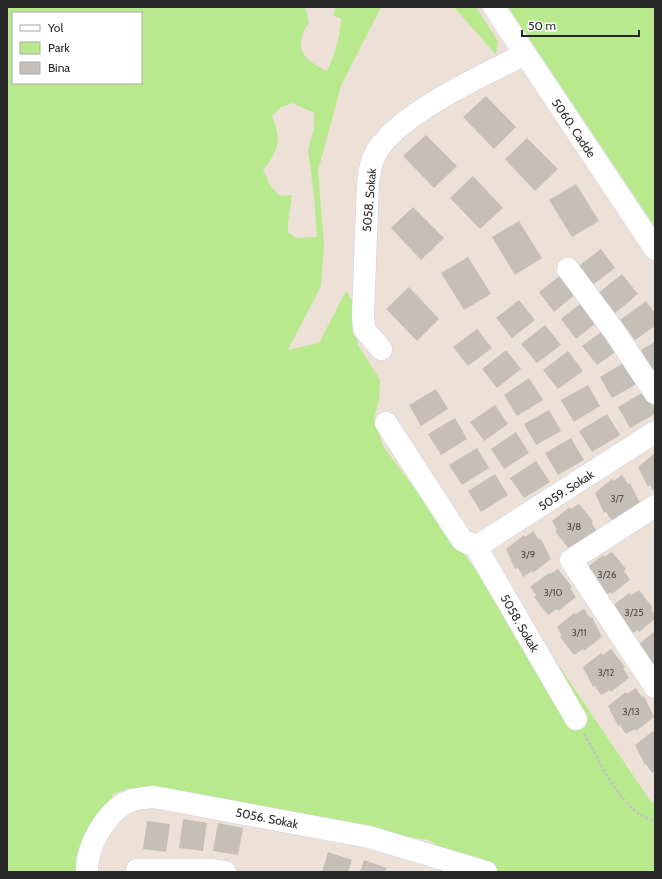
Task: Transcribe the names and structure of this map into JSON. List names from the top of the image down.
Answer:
{
  "streets": {
    "street": [
      "5060. Cadde",
      "5058. Sokak",
      "5059. Sokak",
      "5056. Sokak"
    ]
  },
  "crossings": [
    ["5060. Cadde", "5058. Sokak"],
    ["5058. Sokak", "5059. Sokak"]
  ],
  "house_numbers": [
    "3/7",
    "3/8",
    "3/9",
    "3/26",
    "3/10",
    "3/25",
    "3/11",
    "3/12",
    "3/13"
  ],
  "legend": ["Yol", "Park", "Bina"],
  "scale_bar": "50 m"
}
